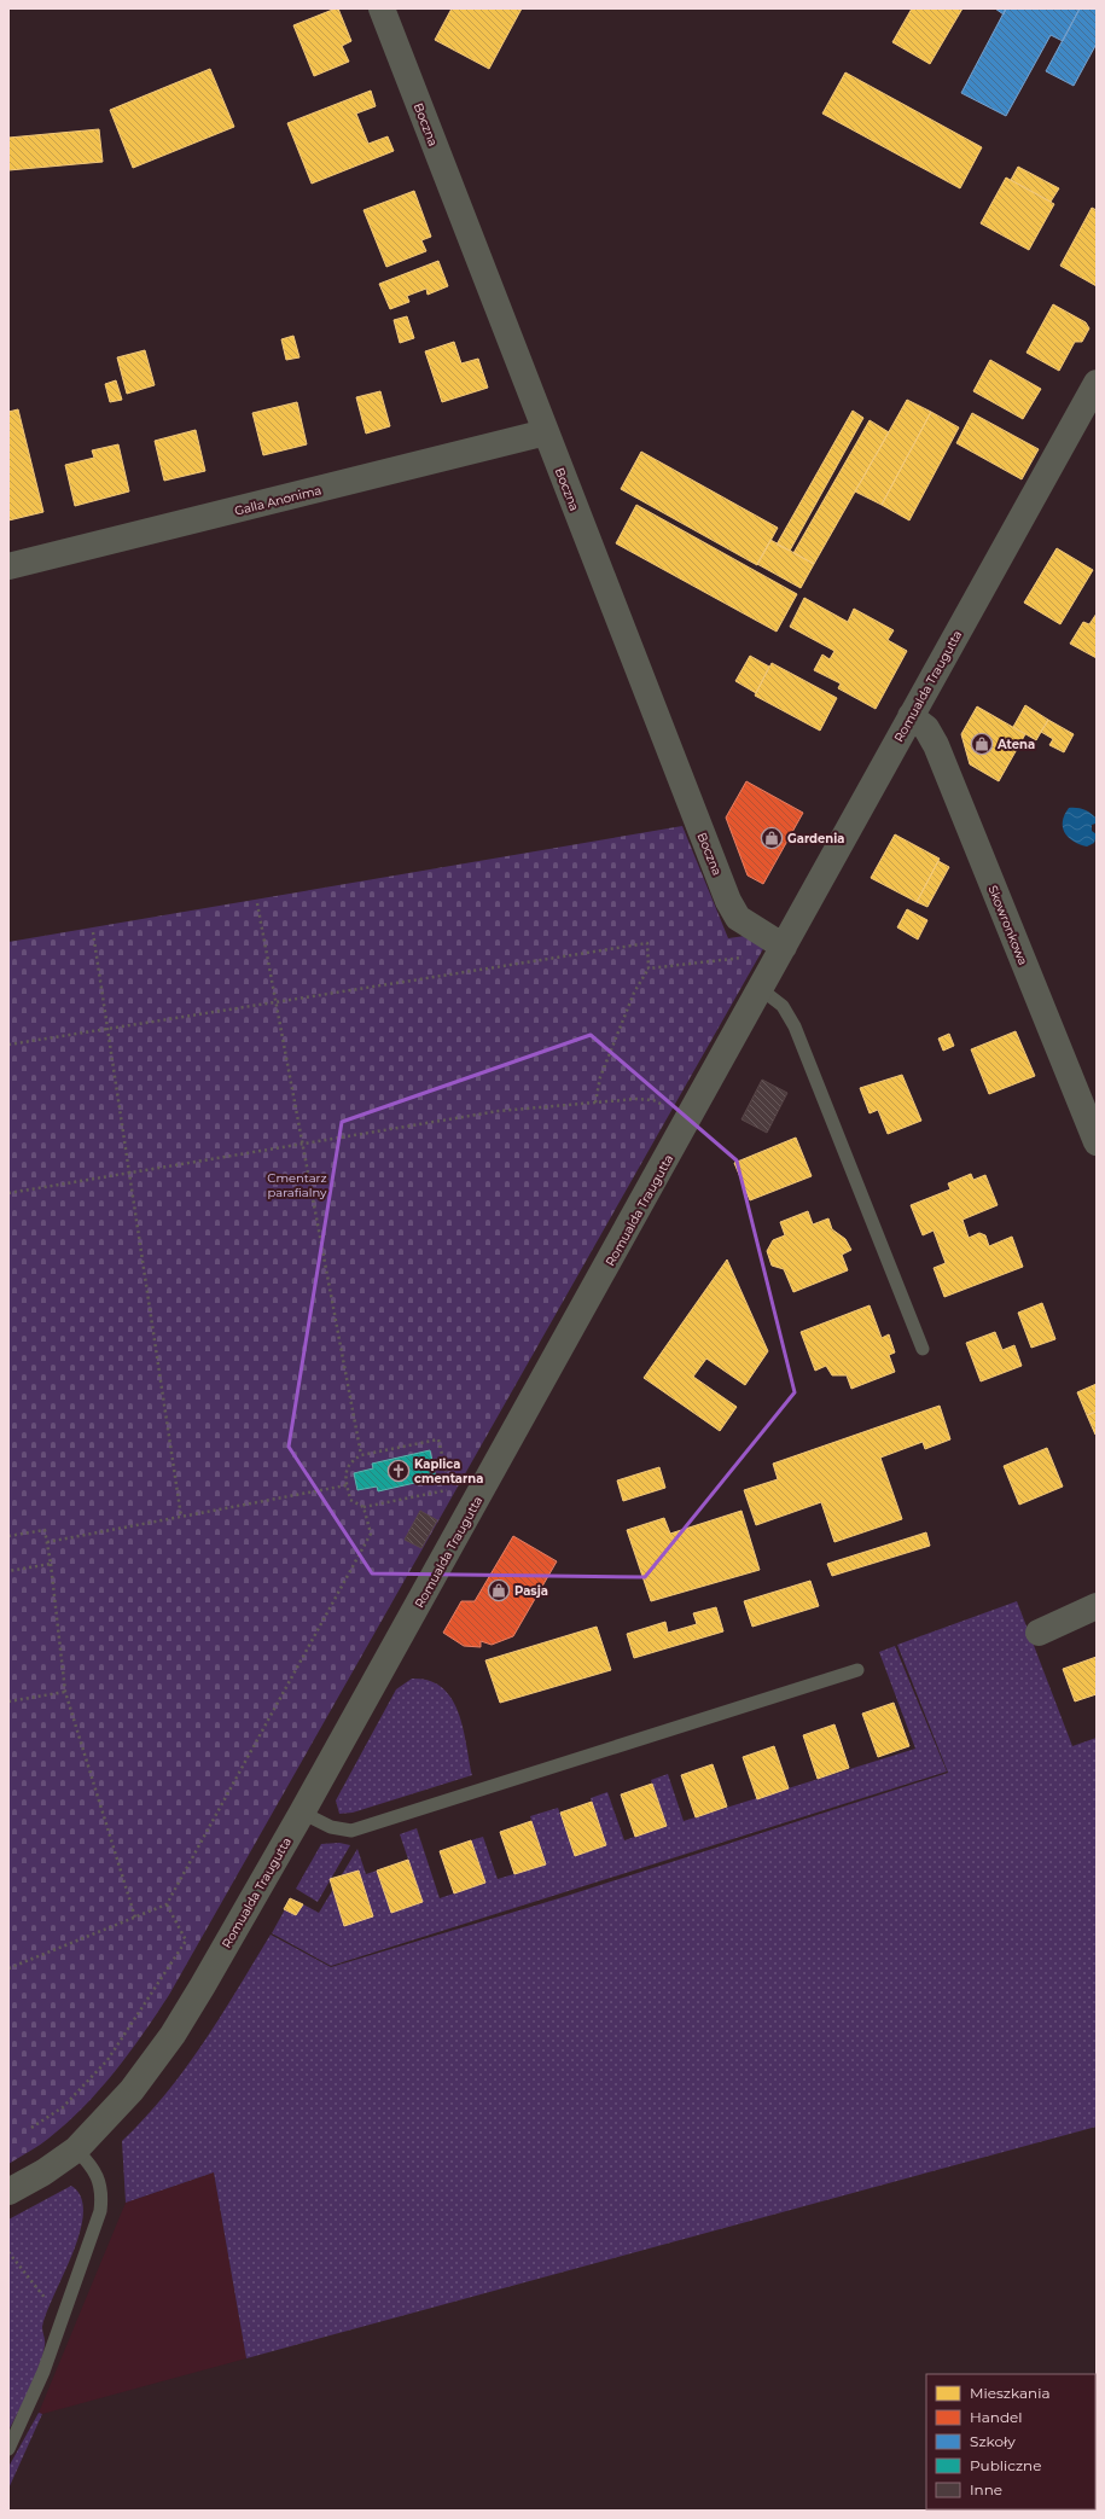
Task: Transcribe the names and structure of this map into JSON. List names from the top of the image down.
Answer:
{
  "streets": {
    "street": [
      "Boczna",
      "Galla Anonima",
      "Romualda Traugutta",
      "Skowronkowa"
    ]
  },
  "crossings": [
    ["Boczna", "Galla Anonima"],
    ["Boczna", "Romualda Traugutta"],
    ["Romualda Traugutta", "Skowronkowa"]
  ],
  "parks": ["Cmentarz parafialny"],
  "places": {
    "shop": ["Atena", "Gardenia", "Pasja"],
    "church": ["Kaplica cmentarna"]
  },
  "legend": [
    "Mieszkania",
    "Handel",
    "Szkoły",
    "Publiczne",
    "Inne"
  ]
}
